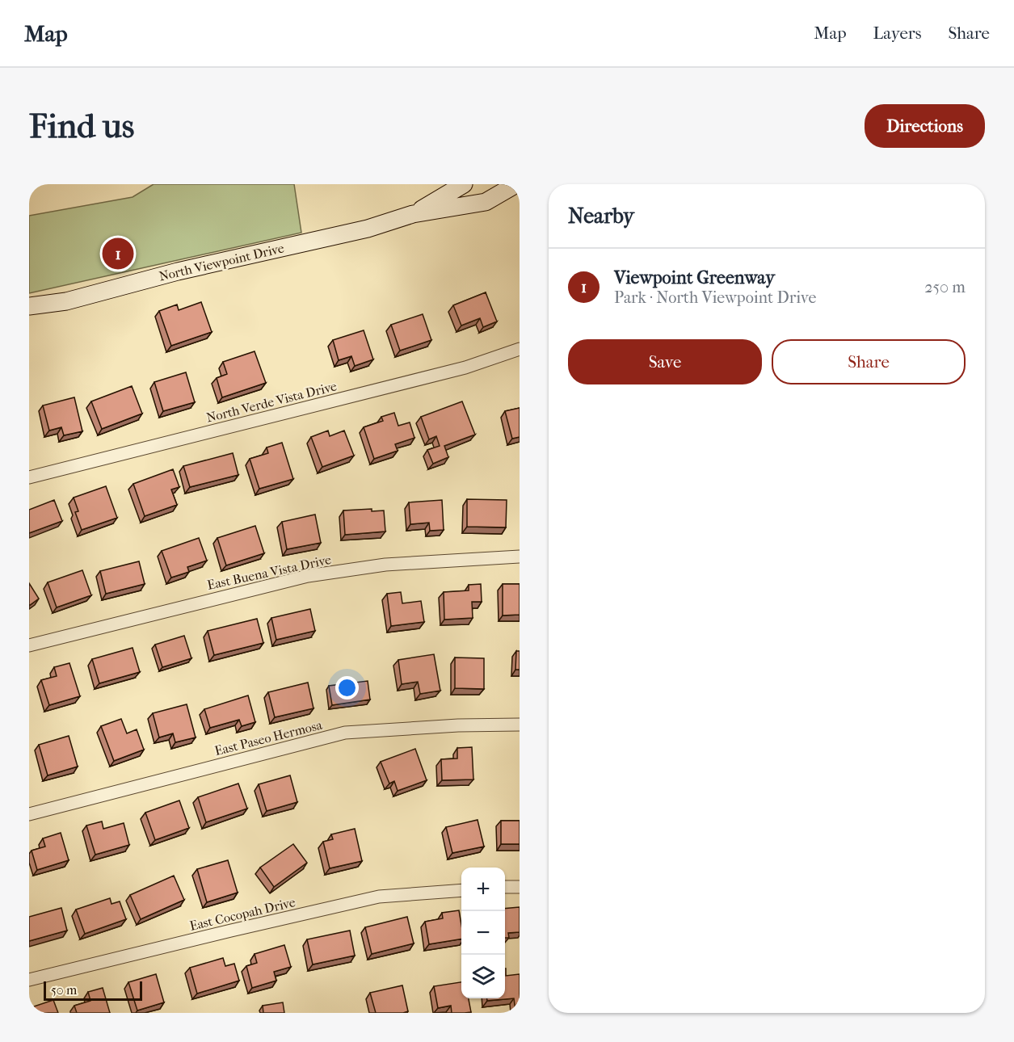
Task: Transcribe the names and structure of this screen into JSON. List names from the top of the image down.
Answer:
{
  "streets": {
    "street": [
      "North Viewpoint Drive",
      "North Verde Vista Drive",
      "East Buena Vista Drive",
      "East Paseo Hermosa",
      "East Cocopah Drive"
    ]
  },
  "scale_bar": "50 m",
  "page": {
    "header": "Map",
    "nav": ["Map", "Layers", "Share"],
    "buttons": [
      "Directions",
      ["Save", "Share"]
    ],
    "title": "Find us",
    "heading": "Nearby",
    "pins": "1",
    "list": [
      {
        "mark": "1",
        "name": "Viewpoint Greenway",
        "note": "Park · North Viewpoint Drive",
        "value": "250 m"
      }
    ],
    "map_buttons": ["+", "−"],
    "scale": "50 m"
  }
}
